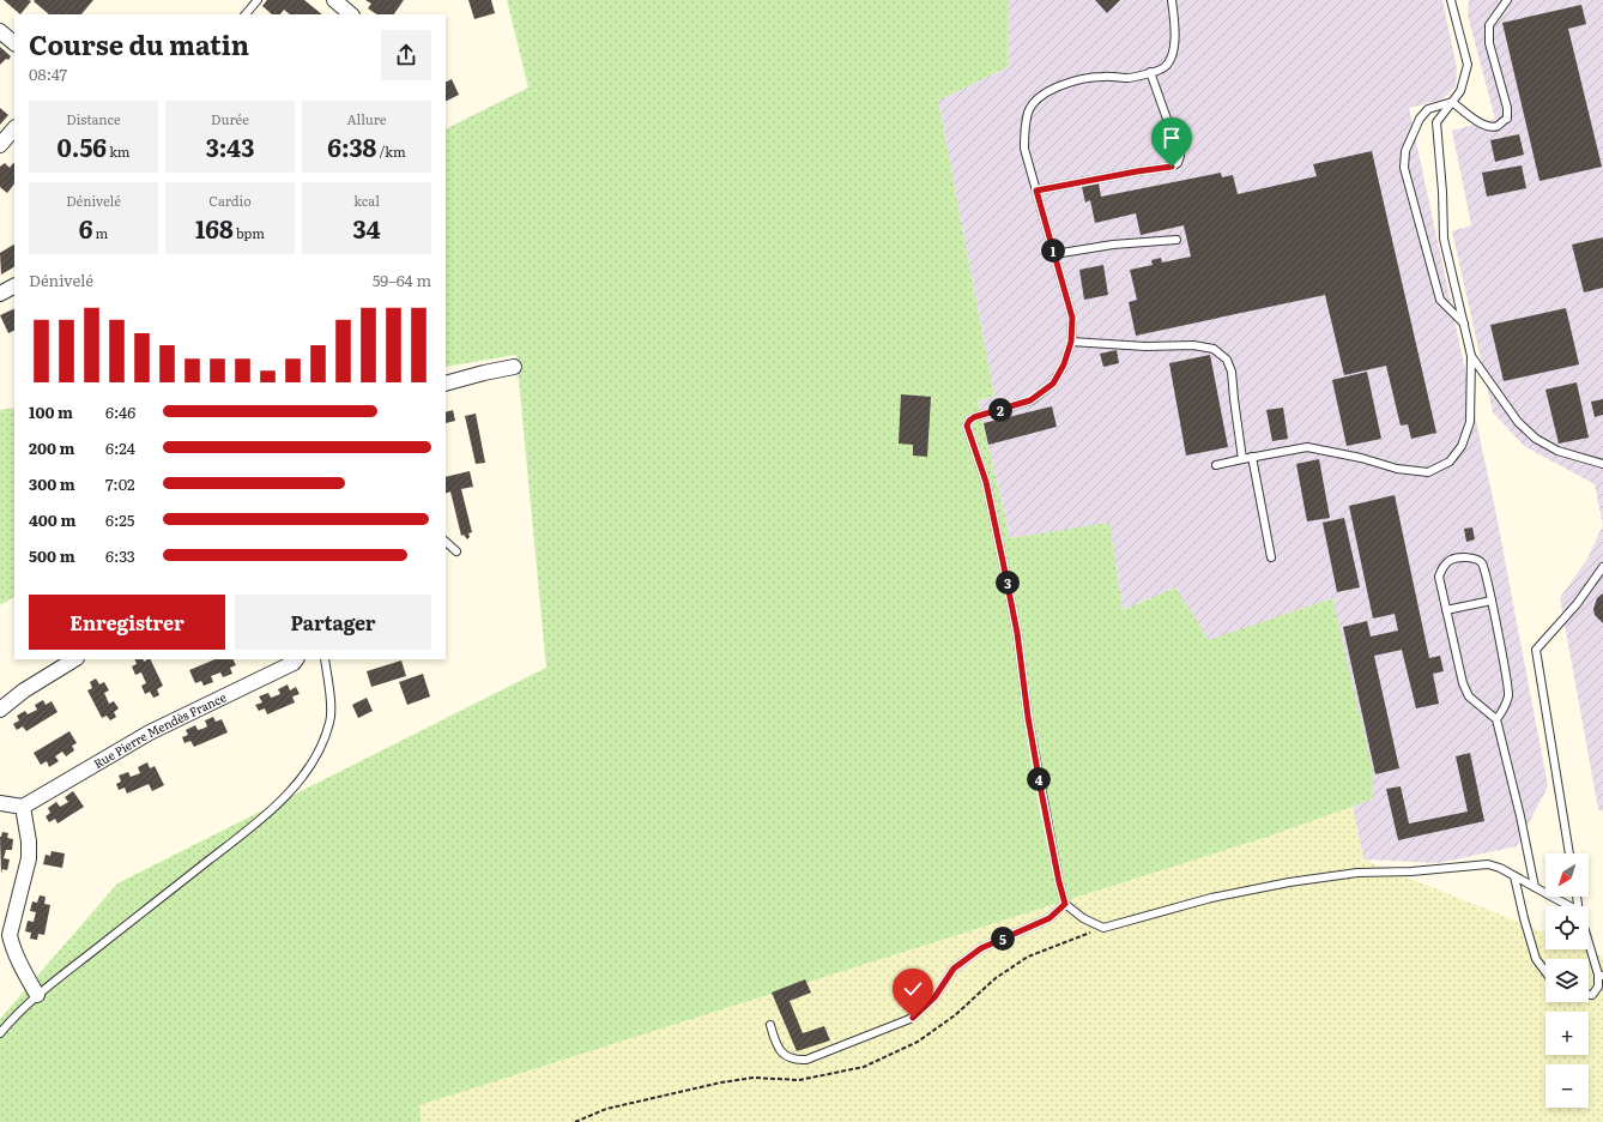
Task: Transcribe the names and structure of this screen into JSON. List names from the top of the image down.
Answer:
{
  "streets": {
    "street": ["Rue Pierre Mendès France"]
  },
  "north": "bottom left",
  "page": {
    "heading": ["Course du matin", "08:47"],
    "stats": [
      ["Distance", "0.56 km"],
      ["Durée", "3:43"],
      ["Allure", "6:38 /km"],
      ["Dénivelé", "6 m"],
      ["Cardio", "168 bpm"],
      ["kcal", "34"]
    ],
    "pins": [
      "1",
      "2",
      "3",
      "4",
      "5"
    ],
    "chart": ["Dénivelé", "59–64 m"],
    "list": [
      {
        "name": "100 m",
        "note": "6:46"
      },
      {
        "name": "200 m",
        "note": "6:24"
      },
      {
        "name": "300 m",
        "note": "7:02"
      },
      {
        "name": "400 m",
        "note": "6:25"
      },
      {
        "name": "500 m",
        "note": "6:33"
      }
    ],
    "buttons": ["Enregistrer", "Partager"],
    "map_buttons": ["+", "−"]
  }
}
